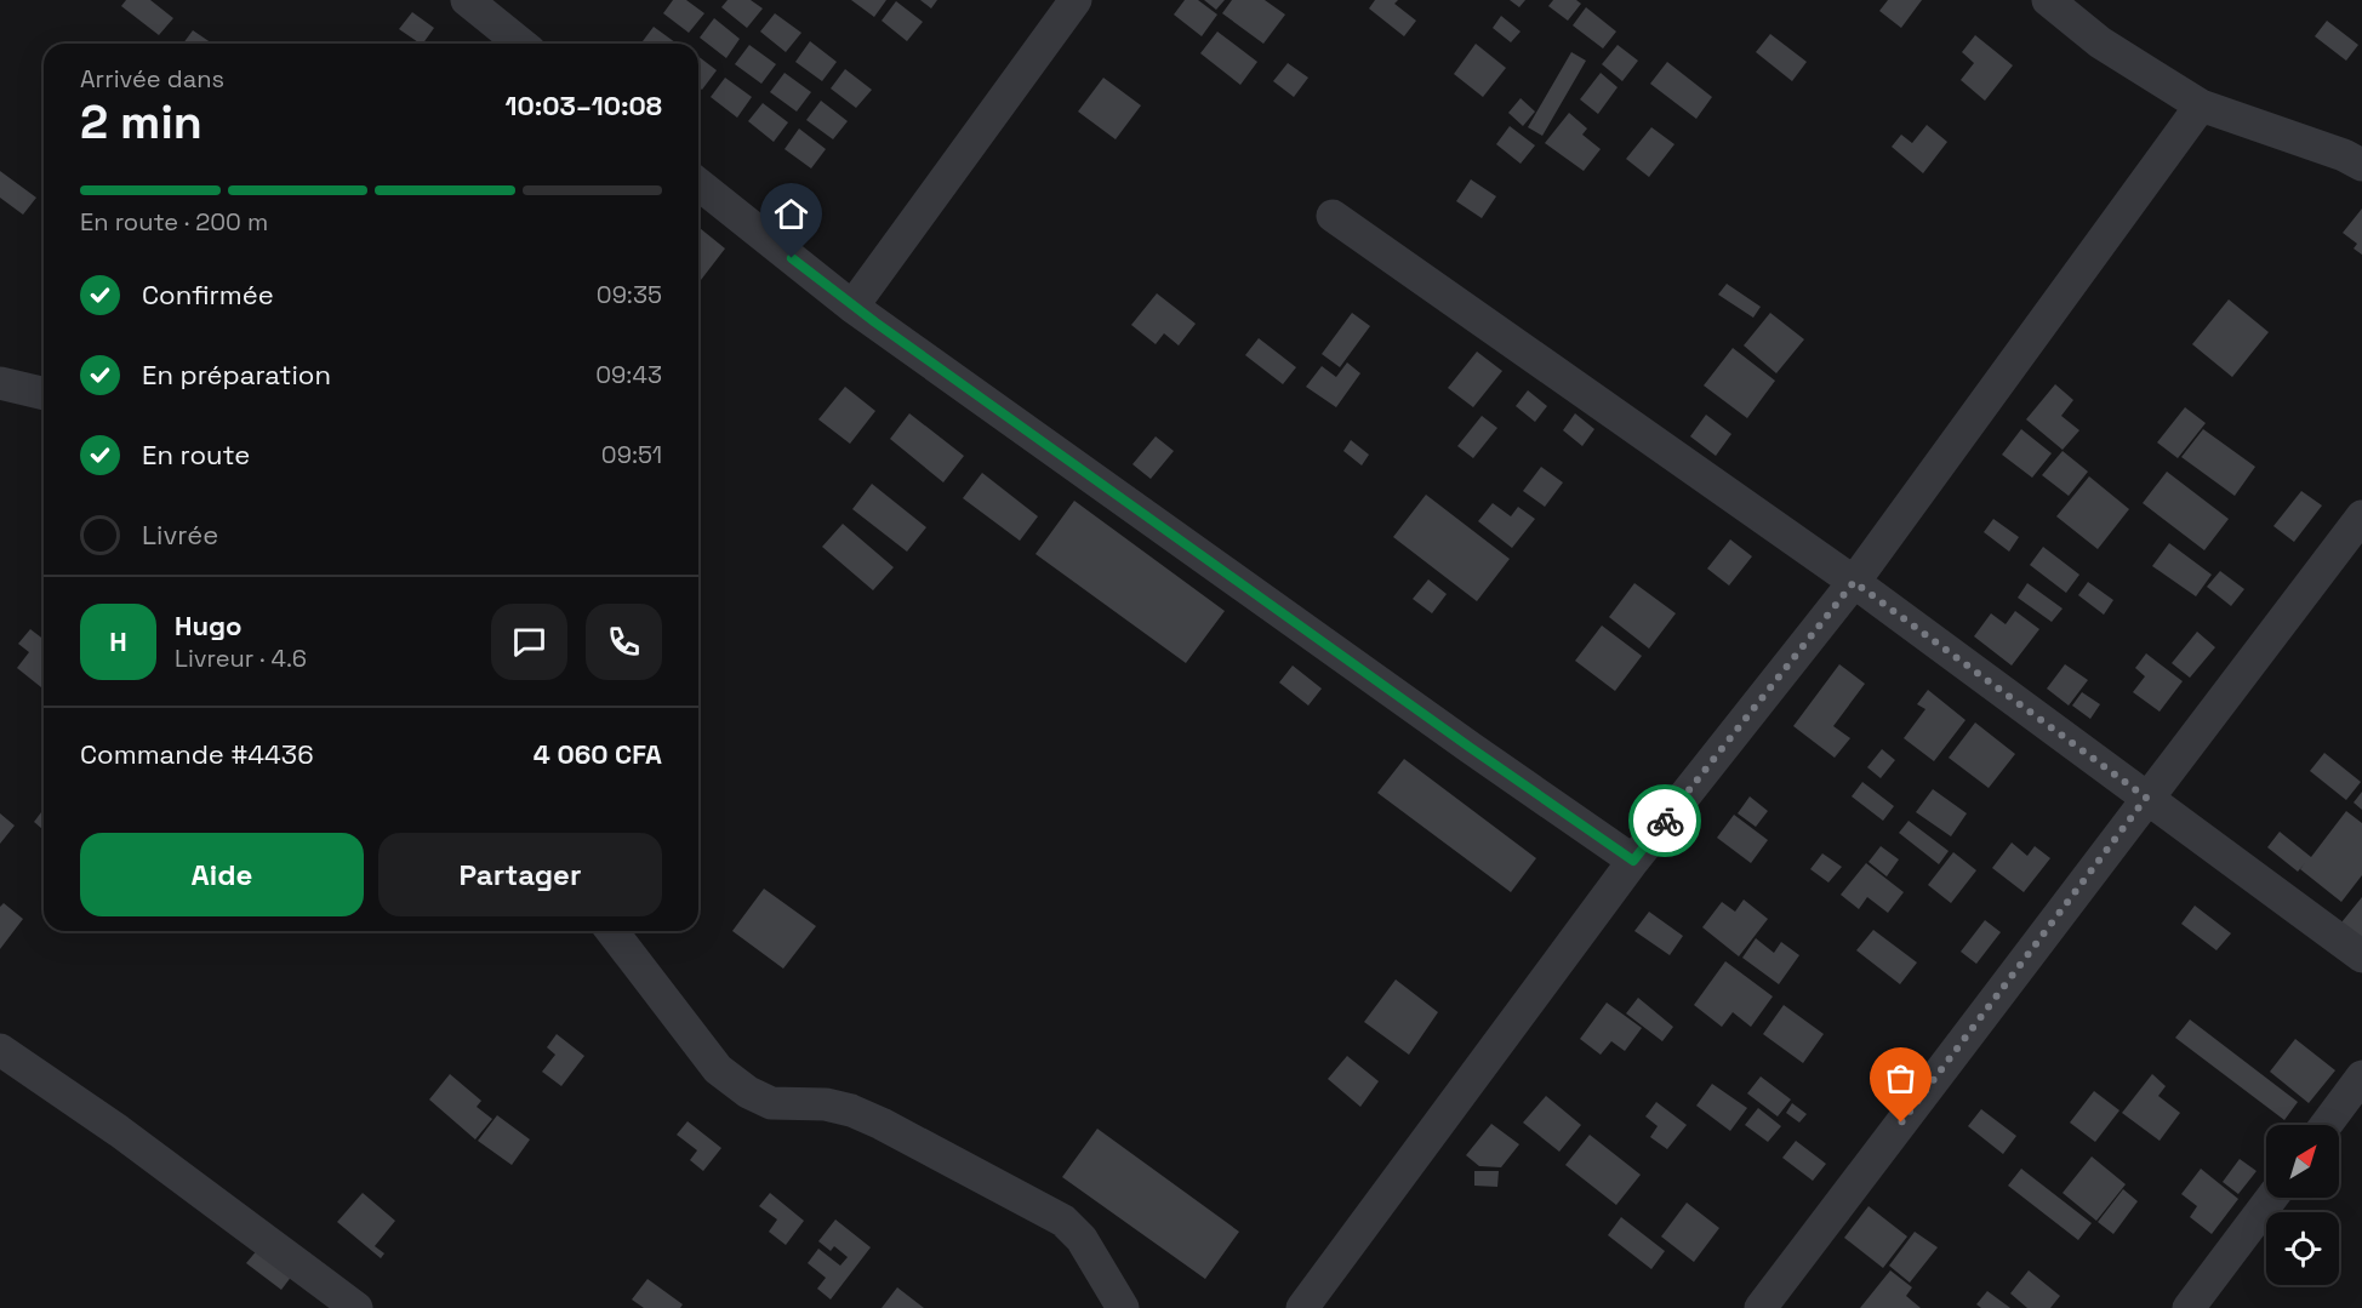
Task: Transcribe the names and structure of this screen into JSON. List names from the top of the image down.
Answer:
{
  "north": "top right",
  "page": {
    "heading": ["2 min", "Arrivée dans", "10:03–10:08"],
    "panel": [
      "Hugo",
      "Livreur · 4.6",
      "Commande #4436",
      "4 060 CFA"
    ],
    "bar": "En route · 200 m",
    "list": [
      ["Confirmée", "09:35"],
      ["En préparation", "09:43"],
      ["En route", "09:51"],
      "Livrée"
    ],
    "round": "H",
    "buttons": ["Aide", "Partager"]
  }
}
